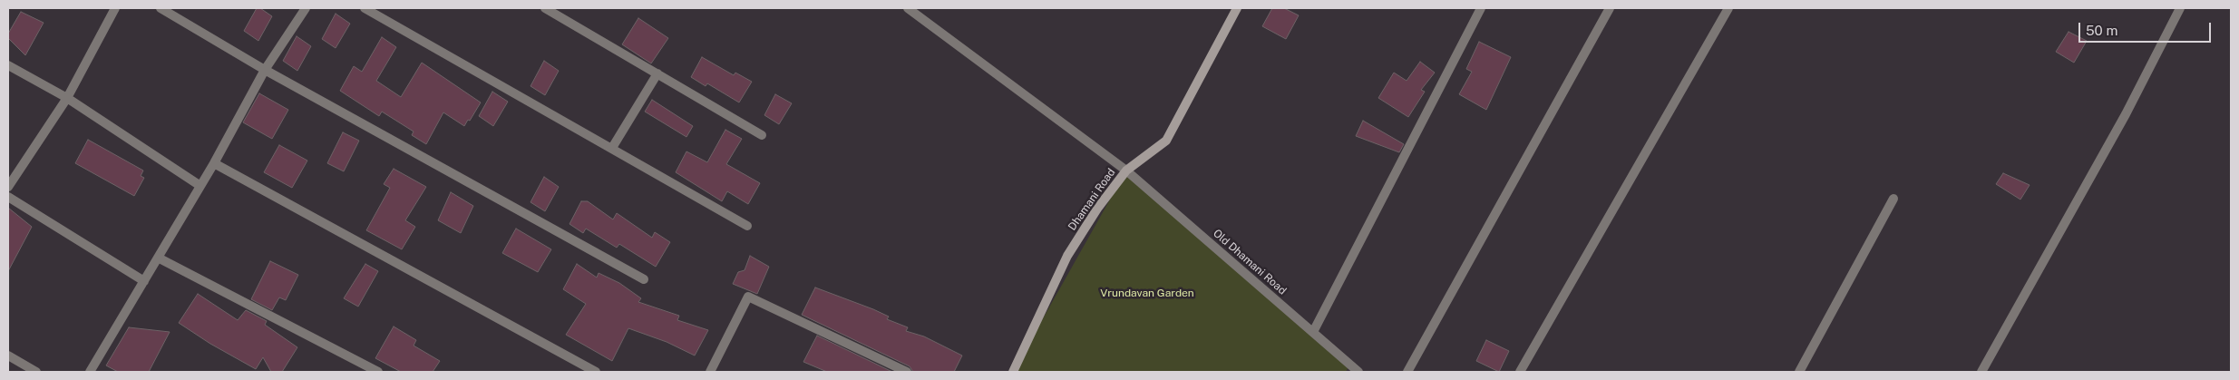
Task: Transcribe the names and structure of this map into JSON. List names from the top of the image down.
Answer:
{
  "streets": {
    "main road": ["Dhamani Road"],
    "street": ["Old Dhamani Road"]
  },
  "crossings": [
    ["Dhamani Road", "Old Dhamani Road"]
  ],
  "parks": ["Vrundavan Garden"],
  "scale_bar": "50 m"
}
